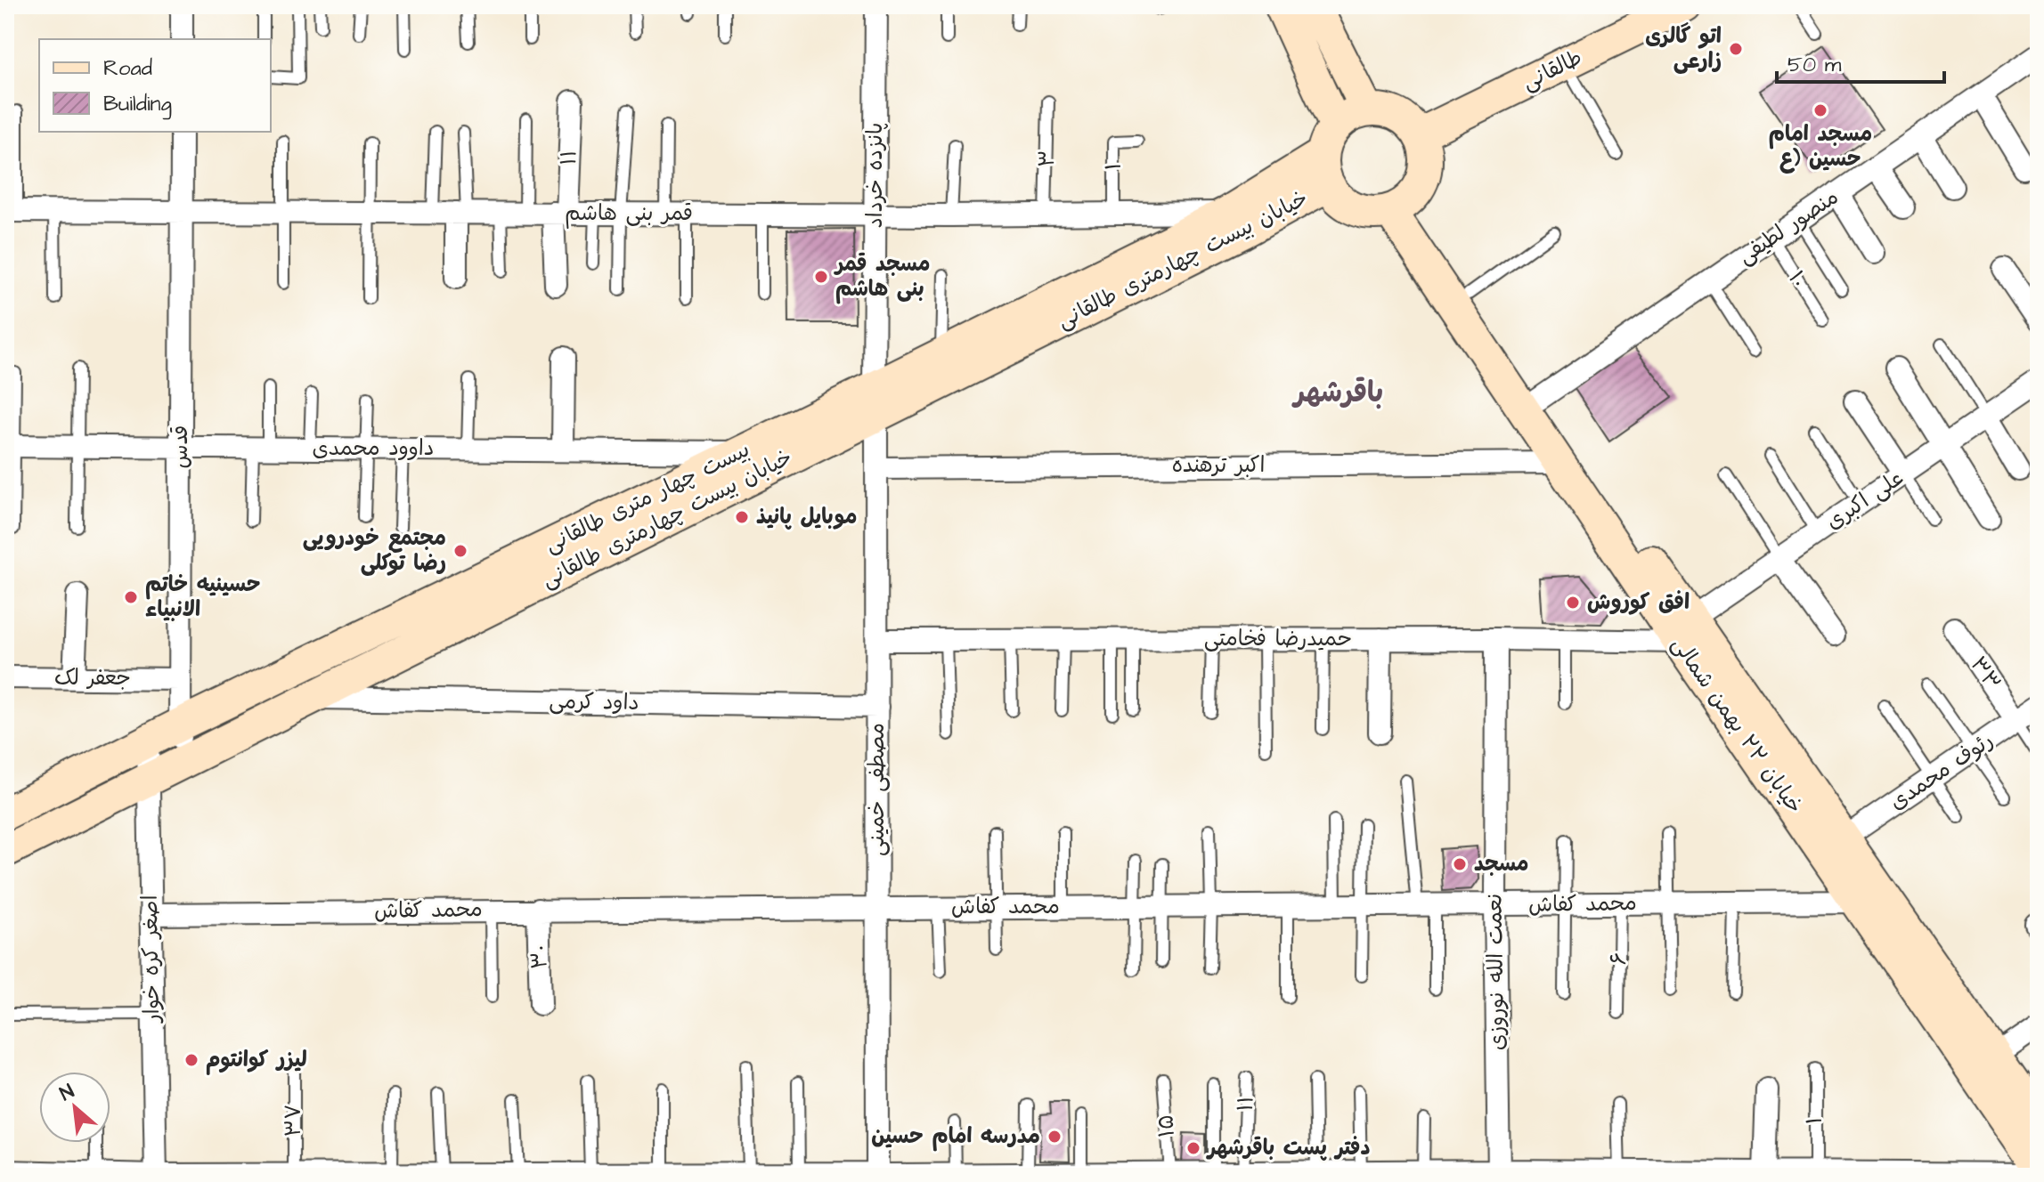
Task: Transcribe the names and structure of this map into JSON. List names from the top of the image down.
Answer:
{
  "streets": {
    "street": [
      "طالقانی",
      "۱۱",
      "پانزده خرداد",
      "قمر بنی هاشم",
      "منصور لطیفی",
      "خیابان بیست چهارمتری طالقانی",
      "قدس",
      "داوود محمدی",
      "اکبر ترهنده",
      "بیست چهار متری طالقانی",
      "علی اکبری",
      "حمیدرضا فخامتی",
      "۳۳",
      "جعفر لک",
      "داود کرمی",
      "خیابان ۲۲ بهمن شمالی",
      "رئوف محمدی",
      "مصطفی خمینی",
      "محمد کفاش",
      "۳۰",
      "اصغر کره خوار",
      "نعمت الله نوروزی"
    ],
    "lane": [
      "۳",
      "۱",
      "۱۰",
      "۶",
      "۳۷",
      "۱۵"
    ]
  },
  "crossings": [
    ["طالقانی", "خیابان بیست چهارمتری طالقانی"],
    ["طالقانی", "خیابان ۲۲ بهمن شمالی"],
    ["۱۱", "قمر بنی هاشم"],
    ["۳", "قمر بنی هاشم"],
    ["۱", "قمر بنی هاشم"],
    ["پانزده خرداد", "قمر بنی هاشم"],
    ["پانزده خرداد", "خیابان بیست چهارمتری طالقانی"],
    ["پانزده خرداد", "بیست چهار متری طالقانی"],
    ["پانزده خرداد", "مصطفی خمینی"],
    ["قمر بنی هاشم", "خیابان بیست چهارمتری طالقانی"],
    ["قمر بنی هاشم", "قدس"],
    ["قمر بنی هاشم", "بیست چهار متری طالقانی"],
    ["منصور لطیفی", "۱۰"],
    ["منصور لطیفی", "خیابان ۲۲ بهمن شمالی"],
    ["خیابان بیست چهارمتری طالقانی", "قدس"],
    ["خیابان بیست چهارمتری طالقانی", "بیست چهار متری طالقانی"],
    ["خیابان بیست چهارمتری طالقانی", "داود کرمی"],
    ["خیابان بیست چهارمتری طالقانی", "خیابان ۲۲ بهمن شمالی"],
    ["خیابان بیست چهارمتری طالقانی", "مصطفی خمینی"],
    ["خیابان بیست چهارمتری طالقانی", "اصغر کره خوار"],
    ["قدس", "داوود محمدی"],
    ["قدس", "بیست چهار متری طالقانی"],
    ["قدس", "جعفر لک"],
    ["داوود محمدی", "بیست چهار متری طالقانی"],
    ["اکبر ترهنده", "خیابان ۲۲ بهمن شمالی"],
    ["اکبر ترهنده", "مصطفی خمینی"],
    ["بیست چهار متری طالقانی", "مصطفی خمینی"],
    ["بیست چهار متری طالقانی", "اصغر کره خوار"],
    ["علی اکبری", "حمیدرضا فخامتی"],
    ["علی اکبری", "خیابان ۲۲ بهمن شمالی"],
    ["حمیدرضا فخامتی", "خیابان ۲۲ بهمن شمالی"],
    ["حمیدرضا فخامتی", "مصطفی خمینی"],
    ["حمیدرضا فخامتی", "نعمت الله نوروزی"],
    ["۳۳", "رئوف محمدی"],
    ["داود کرمی", "مصطفی خمینی"],
    ["خیابان ۲۲ بهمن شمالی", "رئوف محمدی"],
    ["خیابان ۲۲ بهمن شمالی", "محمد کفاش"],
    ["مصطفی خمینی", "محمد کفاش"],
    ["محمد کفاش", "۳۰"],
    ["محمد کفاش", "اصغر کره خوار"],
    ["محمد کفاش", "۶"],
    ["محمد کفاش", "نعمت الله نوروزی"]
  ],
  "districts": ["باقرشهر"],
  "places": [
    "اتو گالری زارعی",
    "مسجد امام حسین (ع",
    "مسجد قمر بنی هاشم",
    "موبایل پانیذ",
    "مجتمع خودرویی رضا توکلی",
    "حسینیه خاتم الانبیاء",
    "افق کوروش",
    "مسجد",
    "لیزر کوانتوم",
    "مدرسه امام حسین",
    "دفتر پست باقرشهر"
  ],
  "legend": ["Road", "Building"],
  "scale_bar": "50 m",
  "north": "top left"
}
